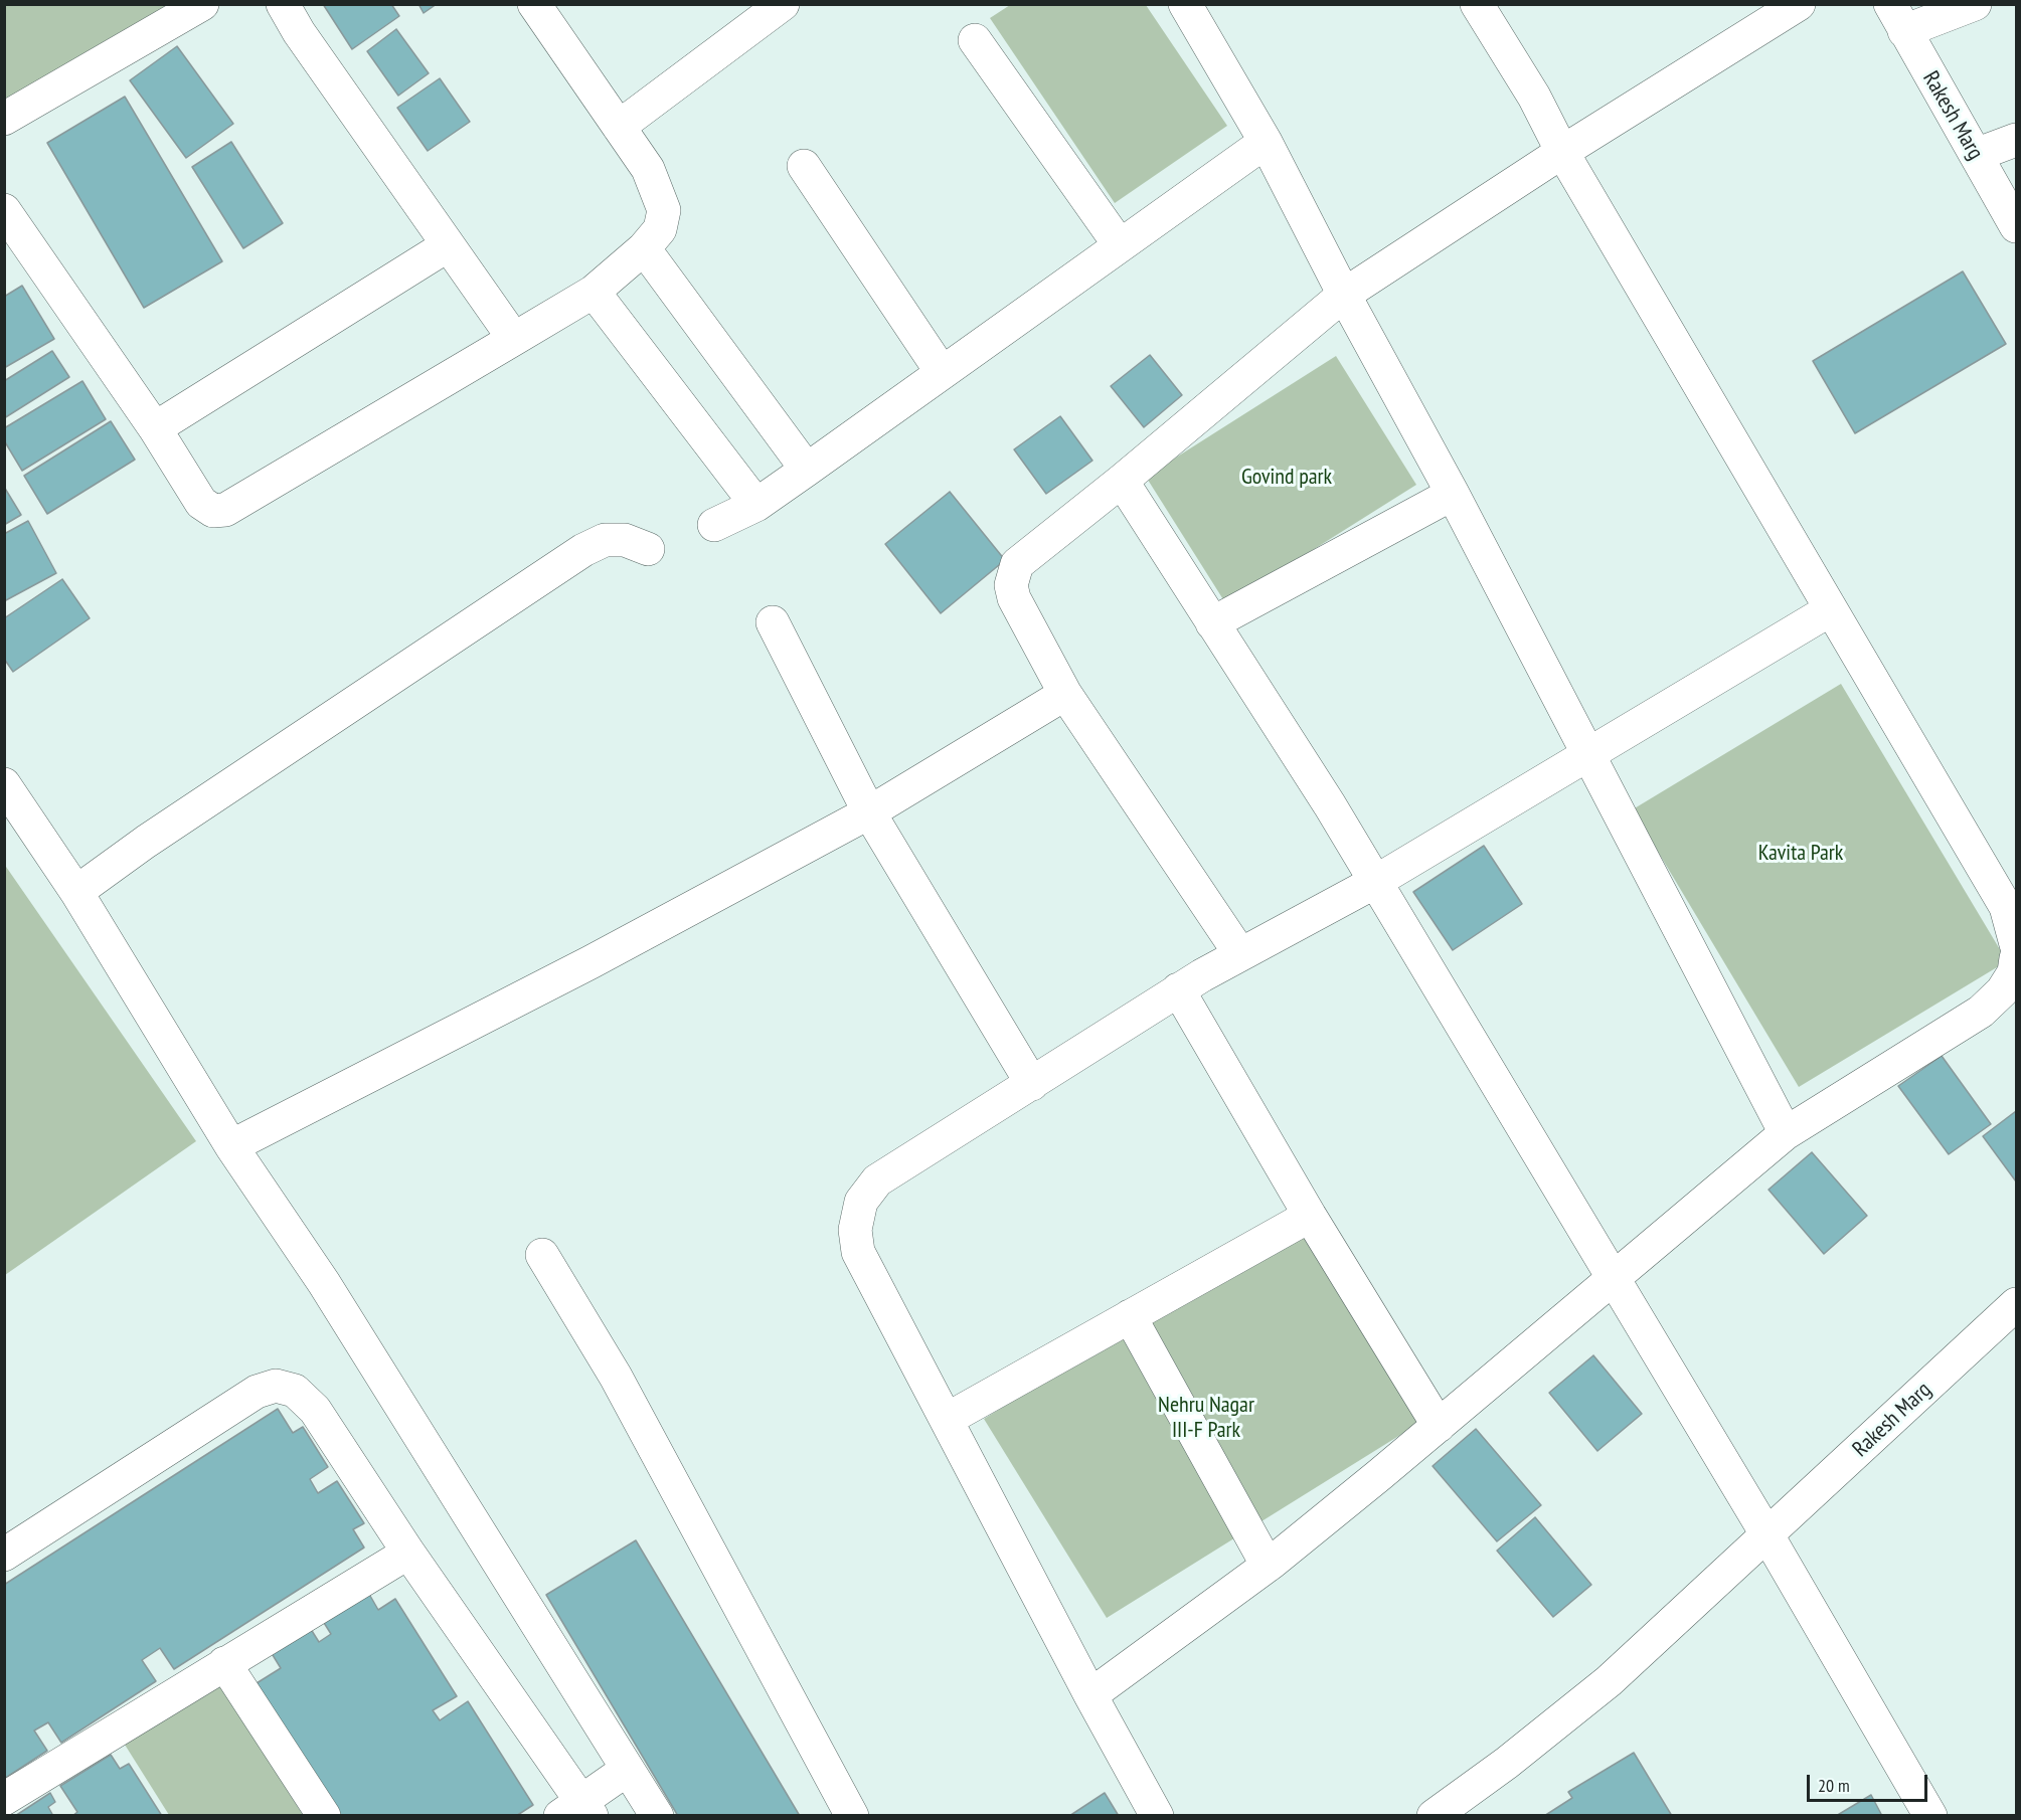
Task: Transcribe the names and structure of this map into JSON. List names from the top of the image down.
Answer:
{
  "streets": {
    "street": ["Rakesh Marg"]
  },
  "parks": ["Govind park", "Kavita Park", "Nehru Nagar III-F Park"],
  "scale_bar": "20 m"
}
